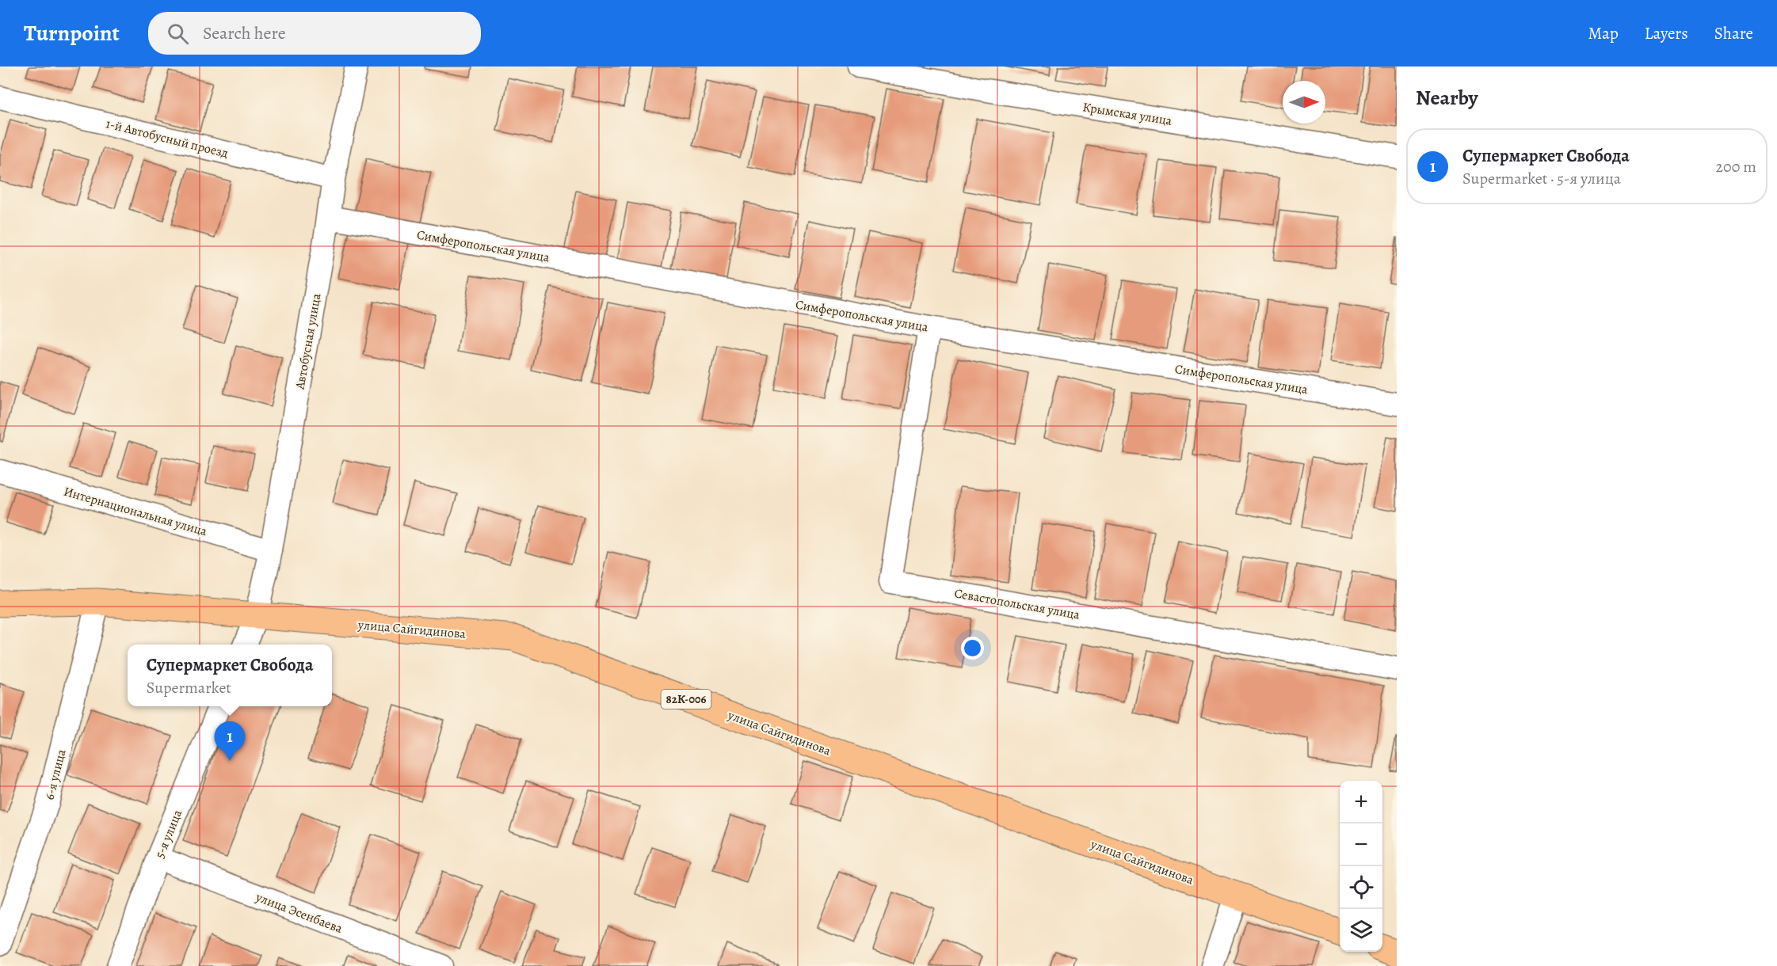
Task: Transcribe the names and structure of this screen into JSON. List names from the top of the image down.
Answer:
{
  "streets": {
    "main road": ["улица Сайгидинова", "82К-006"],
    "street": [
      "Крымская улица",
      "1-й Автобусный проезд",
      "Симферопольская улица",
      "Автобусная улица",
      "Интернациональная улица",
      "Севастопольская улица",
      "6-я улица",
      "5-я улица",
      "улица Эсенбаева"
    ]
  },
  "crossings": [
    ["1-й Автобусный проезд", "Автобусная улица"],
    ["Симферопольская улица", "Автобусная улица"],
    ["Симферопольская улица", "Севастопольская улица"],
    ["Автобусная улица", "Интернациональная улица"],
    ["Автобусная улица", "улица Сайгидинова"],
    ["улица Сайгидинова", "6-я улица"],
    ["5-я улица", "улица Эсенбаева"]
  ],
  "north": "right",
  "page": {
    "header": "Turnpoint",
    "search": "Search here",
    "nav": ["Map", "Layers", "Share"],
    "heading": "Nearby",
    "list": [
      {
        "mark": "1",
        "name": "Супермаркет Свобода",
        "note": "Supermarket · 5-я улица",
        "value": "200 m"
      }
    ],
    "popup": ["Супермаркет Свобода", "Supermarket"],
    "pins": "1",
    "map_buttons": ["+", "−"]
  }
}
